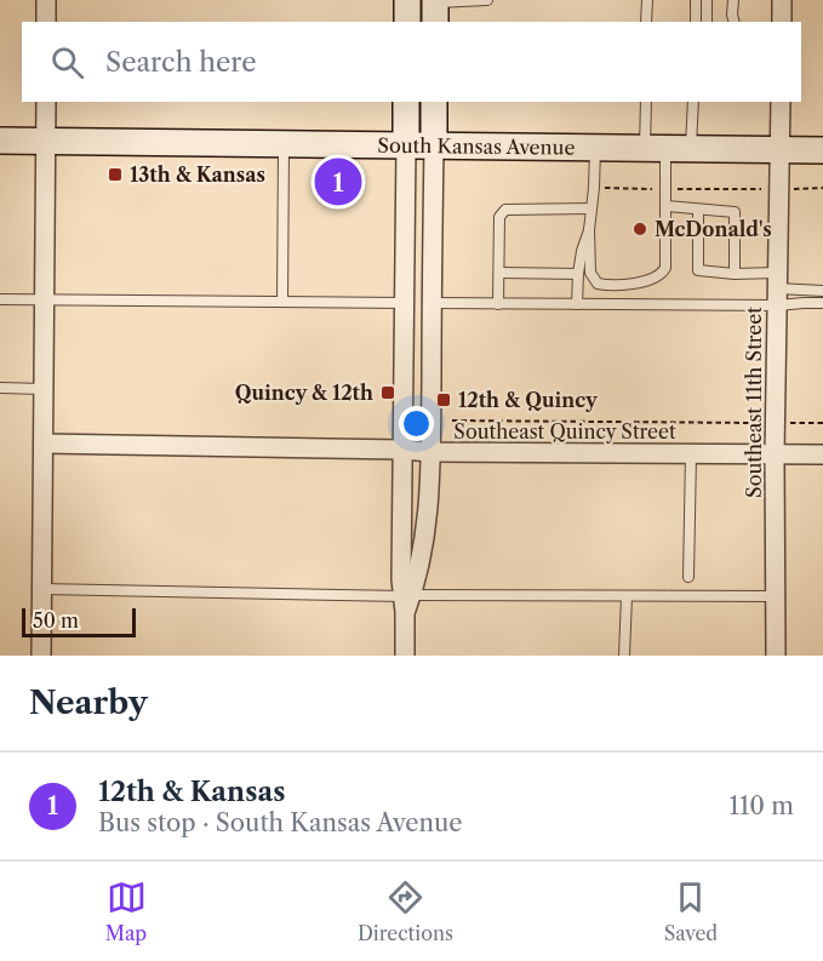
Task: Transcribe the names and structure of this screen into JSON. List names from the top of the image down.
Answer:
{
  "streets": {
    "main road": ["South Kansas Avenue"],
    "street": ["Southeast 11th Street", "Southeast Quincy Street"]
  },
  "crossings": [
    ["South Kansas Avenue", "Southeast 11th Street"],
    ["Southeast 11th Street", "Southeast Quincy Street"]
  ],
  "places": {
    "transit": ["13th & Kansas", "Quincy & 12th", "12th & Quincy"],
    "other": ["McDonald's"]
  },
  "scale_bar": "50 m",
  "page": {
    "search": "Search here",
    "pins": "1",
    "scale": "50 m",
    "heading": "Nearby",
    "list": [
      {
        "mark": "1",
        "name": "12th & Kansas",
        "note": "Bus stop · South Kansas Avenue",
        "value": "110 m"
      }
    ],
    "nav": ["Map", "Directions", "Saved"]
  }
}
